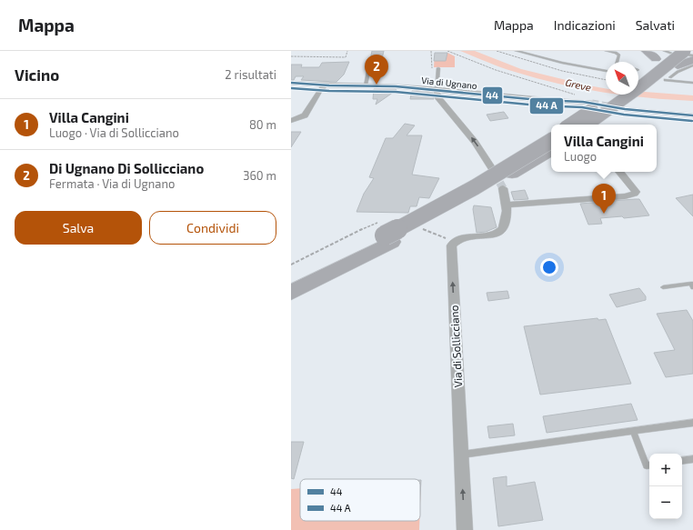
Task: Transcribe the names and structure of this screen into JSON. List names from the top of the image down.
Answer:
{
  "streets": {
    "street": ["Via di Ugnano", "Via di Sollicciano"]
  },
  "one_way": ["Via di Sollicciano"],
  "water": ["Greve"],
  "lines": ["transit line 44"],
  "legend": ["44", "44 A"],
  "north": "top left",
  "page": {
    "header": "Mappa",
    "nav": ["Mappa", "Indicazioni", "Salvati"],
    "heading": ["Vicino", "2 risultati"],
    "pins": ["2", "1"],
    "list": [
      {
        "mark": "1",
        "name": "Villa Cangini",
        "note": "Luogo · Via di Sollicciano",
        "value": "80 m"
      },
      {
        "mark": "2",
        "name": "Di Ugnano Di Sollicciano",
        "note": "Fermata · Via di Ugnano",
        "value": "360 m"
      }
    ],
    "popup": ["Villa Cangini", "Luogo"],
    "buttons": ["Salva", "Condividi"],
    "map_buttons": ["+", "−"]
  }
}
